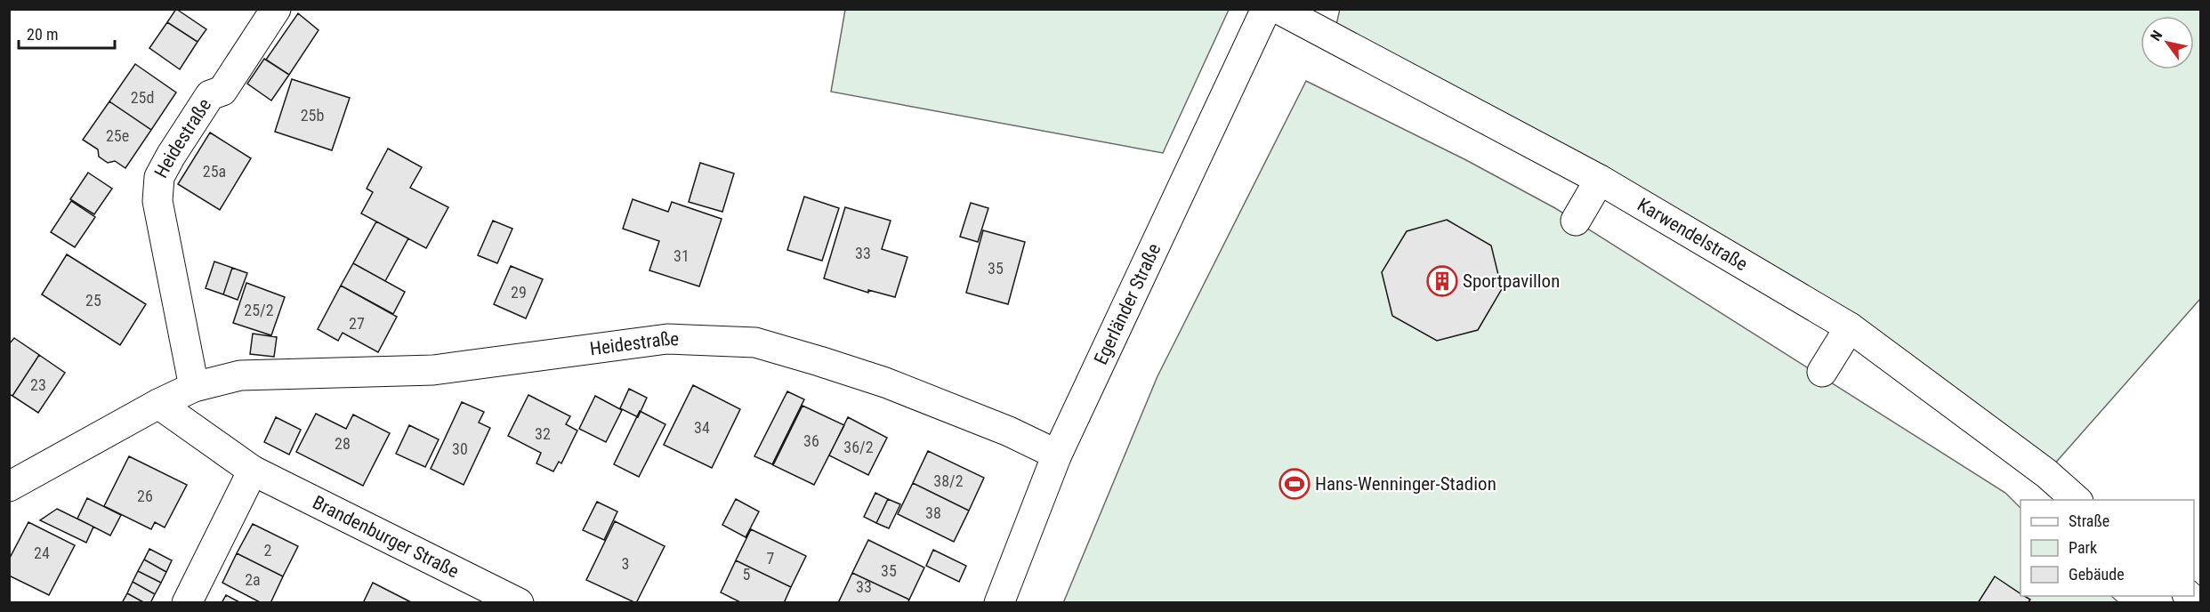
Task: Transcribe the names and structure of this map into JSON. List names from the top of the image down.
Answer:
{
  "streets": {
    "street": [
      "Heidestraße",
      "Karwendelstraße",
      "Egerländer Straße",
      "Brandenburger Straße"
    ]
  },
  "crossings": [
    ["Heidestraße", "Egerländer Straße"],
    ["Heidestraße", "Brandenburger Straße"]
  ],
  "places": {
    "building": ["Sportpavillon"],
    "sports": ["Hans-Wenninger-Stadion"]
  },
  "house_numbers": [
    "25d",
    "25b",
    "25e",
    "25a",
    "33",
    "31",
    "35",
    "29",
    "25",
    "25/2",
    "27",
    "23",
    "34",
    "32",
    "36",
    "28",
    "36/2",
    "30",
    "38/2",
    "26",
    "38",
    "2",
    "24",
    "7",
    "3",
    "35",
    "5",
    "2a",
    "33"
  ],
  "legend": ["Straße", "Park", "Gebäude"],
  "scale_bar": "20 m",
  "north": "top left"
}
